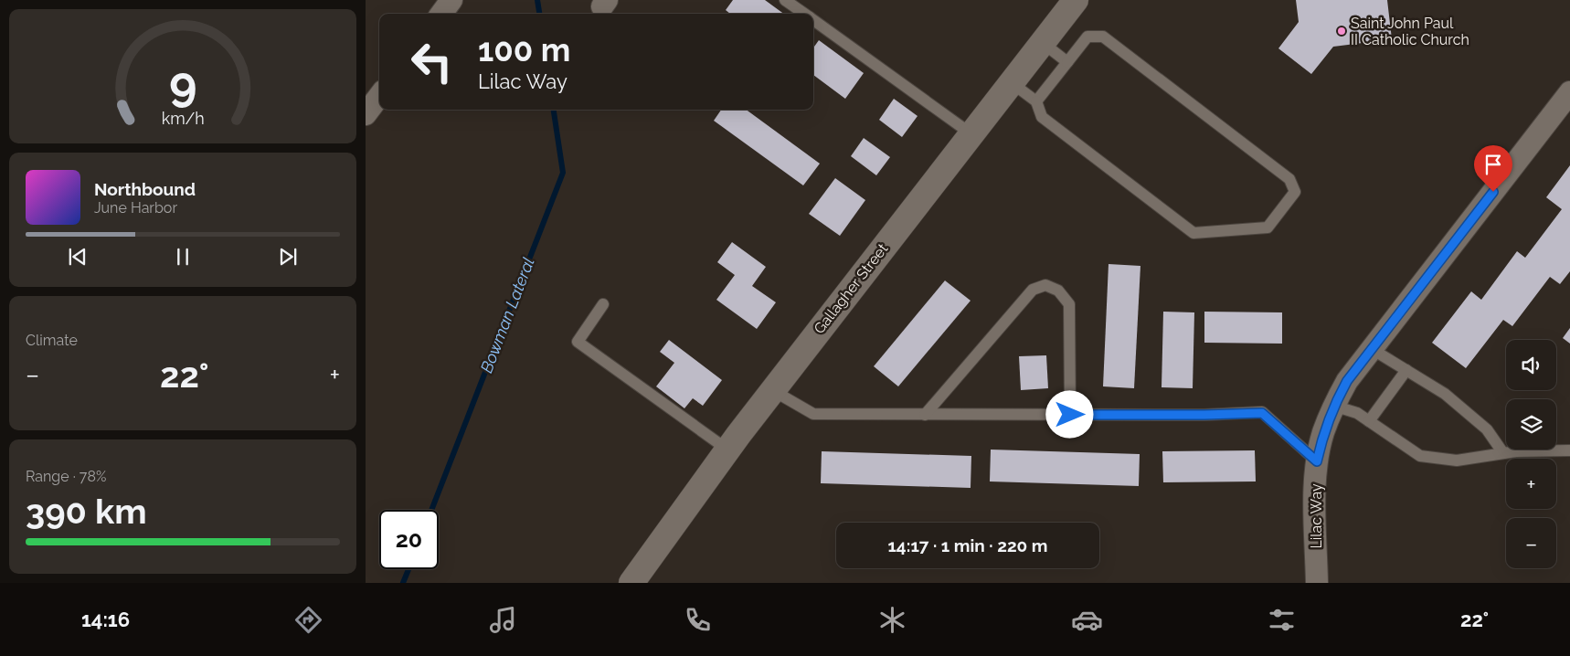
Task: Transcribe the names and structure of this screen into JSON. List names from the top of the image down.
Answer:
{
  "streets": {
    "street": ["Gallagher Street", "Lilac Way"]
  },
  "water": ["Bowman Lateral"],
  "places": ["Saint John Paul II Catholic Church"],
  "page": {
    "turn": ["100 m", "Lilac Way"],
    "song": ["Northbound", "June Harbor"],
    "tile": [
      "Climate",
      ["Range · 78%", "390 km"]
    ],
    "map_buttons": ["+", "−"],
    "heat": ["−", "22°", "+"],
    "limit": "20",
    "trip": "14:17 · 1 min · 220 m",
    "tabs": ["14:16", "22°"],
    "gauge": ["9", "km/h"]
  }
}
